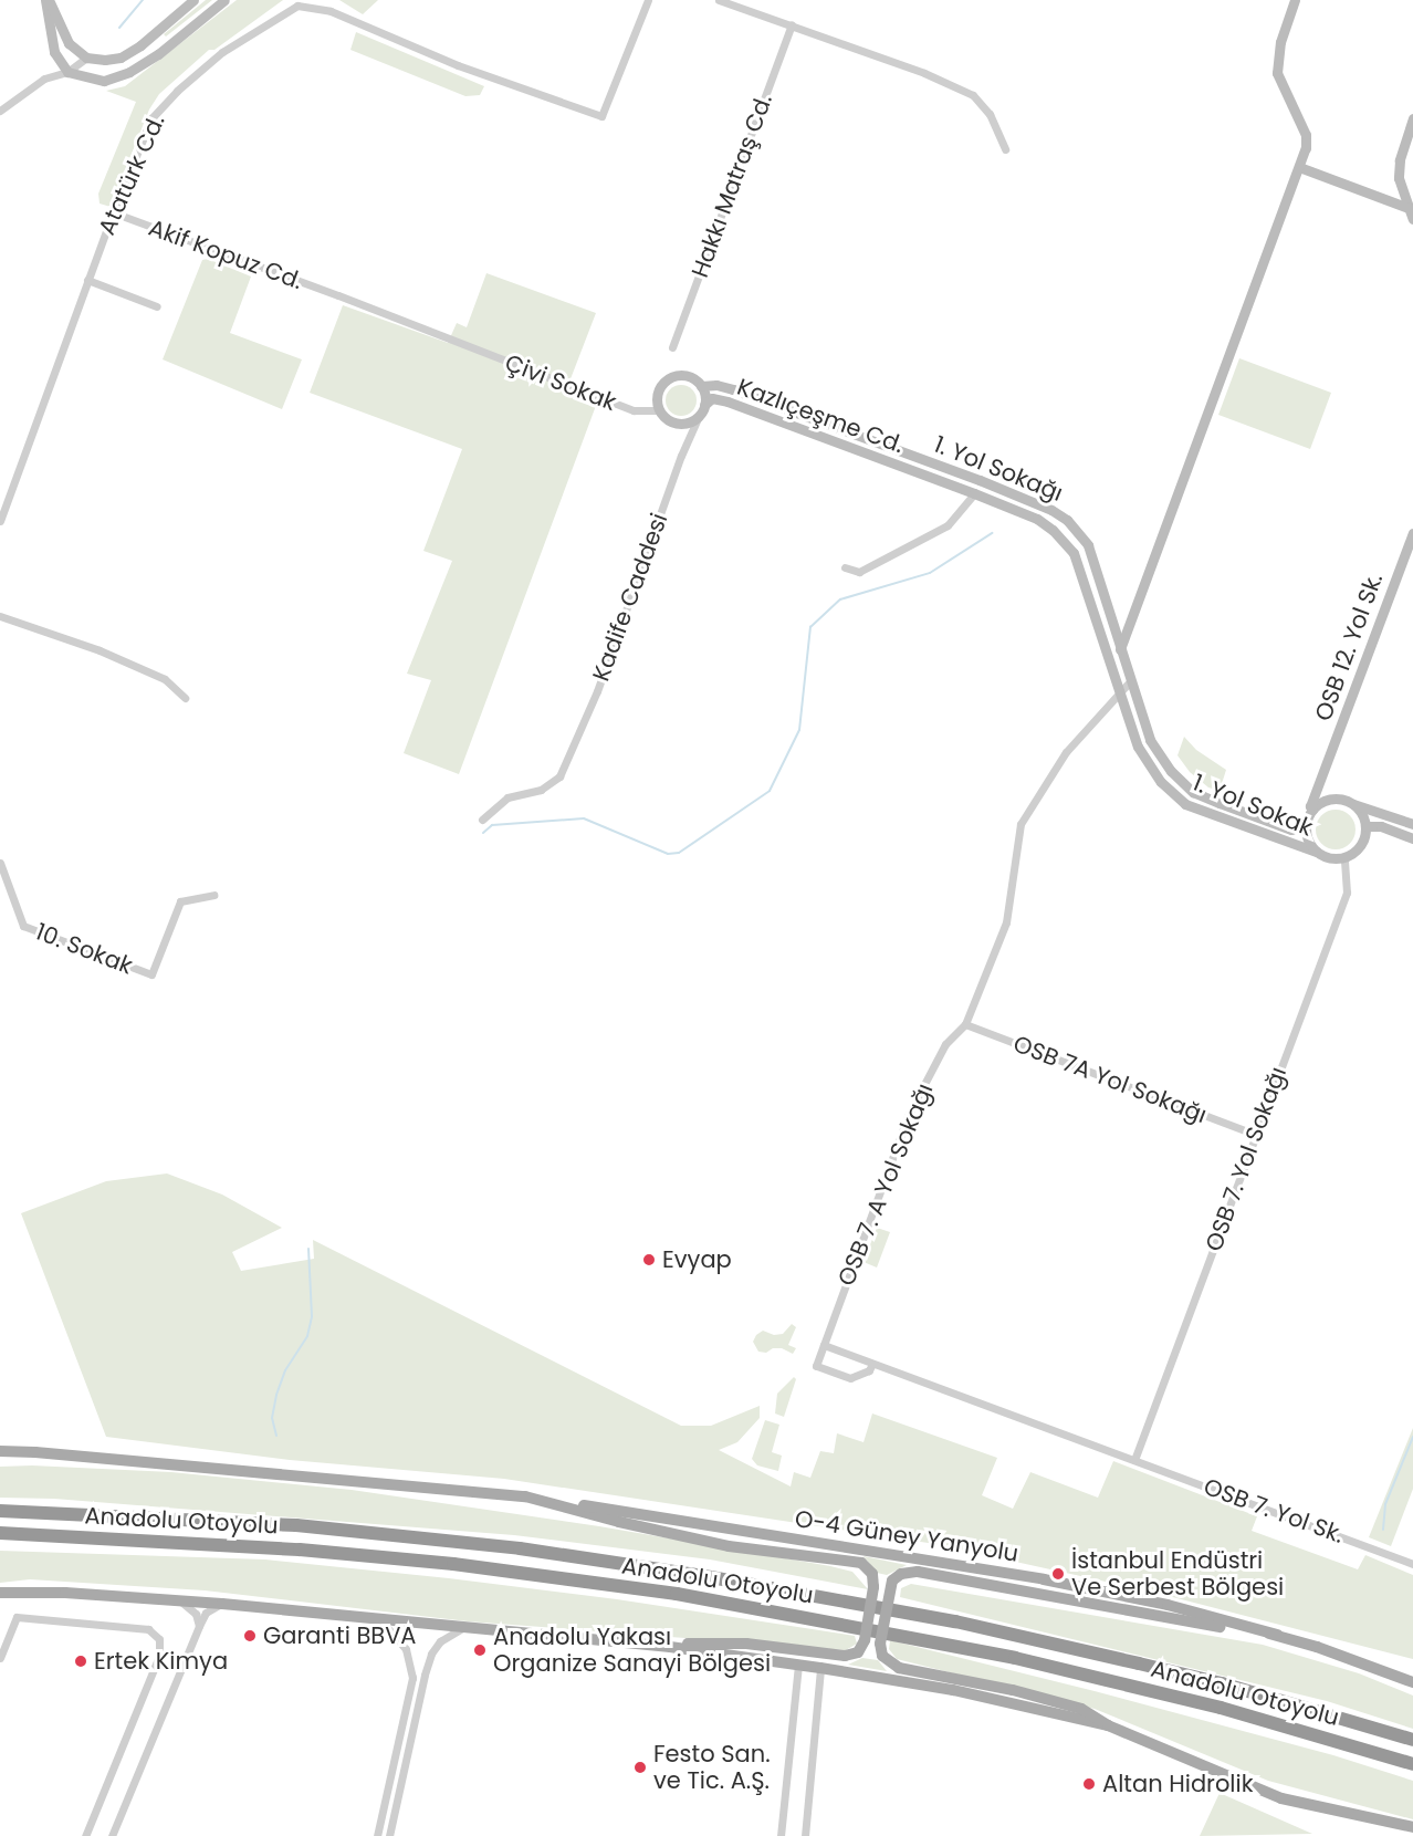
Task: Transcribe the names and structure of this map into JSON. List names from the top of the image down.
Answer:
{
  "streets": {
    "highway": ["Anadolu Otoyolu"],
    "main road": ["O-4 Güney Yanyolu"],
    "street": [
      "Atatürk Cd.",
      "Hakkı Matraş Cd.",
      "Akif Kopuz Cd.",
      "Çivi Sokak",
      "Kazlıçeşme Cd.",
      "1. Yol Sokağı",
      "Kadife Caddesi",
      "OSB 12. Yol Sk.",
      "1. Yol Sokak",
      "10. Sokak",
      "OSB 7A Yol Sokağı",
      "OSB 7. Yol Sokağı",
      "OSB 7. A Yol Sokağı",
      "OSB 7. Yol Sk."
    ]
  },
  "crossings": [
    ["Atatürk Cd.", "Akif Kopuz Cd."],
    ["Akif Kopuz Cd.", "Çivi Sokak"],
    ["Çivi Sokak", "Kazlıçeşme Cd."],
    ["Çivi Sokak", "1. Yol Sokağı"],
    ["Çivi Sokak", "Kadife Caddesi"],
    ["Kazlıçeşme Cd.", "1. Yol Sokağı"],
    ["Kazlıçeşme Cd.", "Kadife Caddesi"],
    ["Kazlıçeşme Cd.", "1. Yol Sokak"],
    ["Kazlıçeşme Cd.", "OSB 7. A Yol Sokağı"],
    ["1. Yol Sokağı", "Kadife Caddesi"],
    ["1. Yol Sokağı", "OSB 12. Yol Sk."],
    ["1. Yol Sokağı", "1. Yol Sokak"],
    ["1. Yol Sokağı", "OSB 7. Yol Sokağı"],
    ["1. Yol Sokağı", "OSB 7. A Yol Sokağı"],
    ["OSB 12. Yol Sk.", "1. Yol Sokak"],
    ["OSB 12. Yol Sk.", "OSB 7. Yol Sokağı"],
    ["1. Yol Sokak", "OSB 7. Yol Sokağı"],
    ["1. Yol Sokak", "OSB 7. A Yol Sokağı"],
    ["OSB 7A Yol Sokağı", "OSB 7. Yol Sokağı"],
    ["OSB 7A Yol Sokağı", "OSB 7. A Yol Sokağı"],
    ["OSB 7. Yol Sokağı", "OSB 7. Yol Sk."]
  ],
  "places": [
    "Evyap",
    "İstanbul Endüstri Ve Serbest Bölgesi",
    "Garanti BBVA",
    "Anadolu Yakası Organize Sanayi Bölgesi",
    "Ertek Kimya",
    "Festo San. ve Tic. A.Ş.",
    "Altan Hidrolik"
  ]
}
